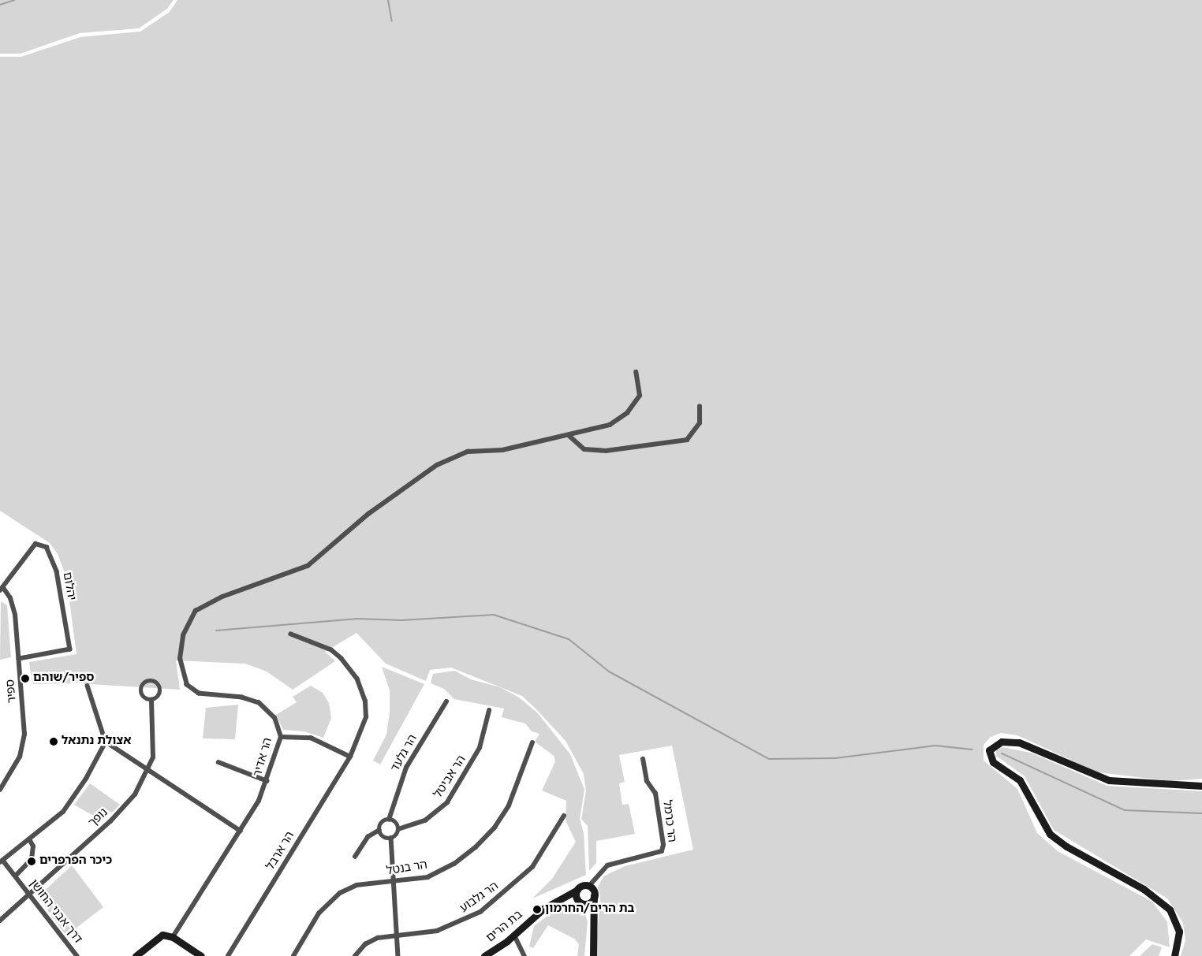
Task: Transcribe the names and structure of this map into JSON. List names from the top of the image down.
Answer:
{
  "streets": {
    "main road": ["בת הרים"],
    "street": [
      "יהלום",
      "ספיר",
      "הר גלעד",
      "הר אדיר",
      "הר אביטל",
      "נופך",
      "הר כרמל",
      "הר ארבל",
      "הר בנטל",
      "הר גלבוע",
      "דרך אבני החושן"
    ]
  },
  "crossings": [
    ["יהלום", "ספיר"],
    ["הר גלעד", "הר אביטל"],
    ["נופך", "דרך אבני החושן"],
    ["הר כרמל", "בת הרים"]
  ],
  "places": [
    "ספיר/שוהם",
    "אצולת נתנאל",
    "כיכר הפרפרים",
    "בת הרים/החרמון"
  ]
}
